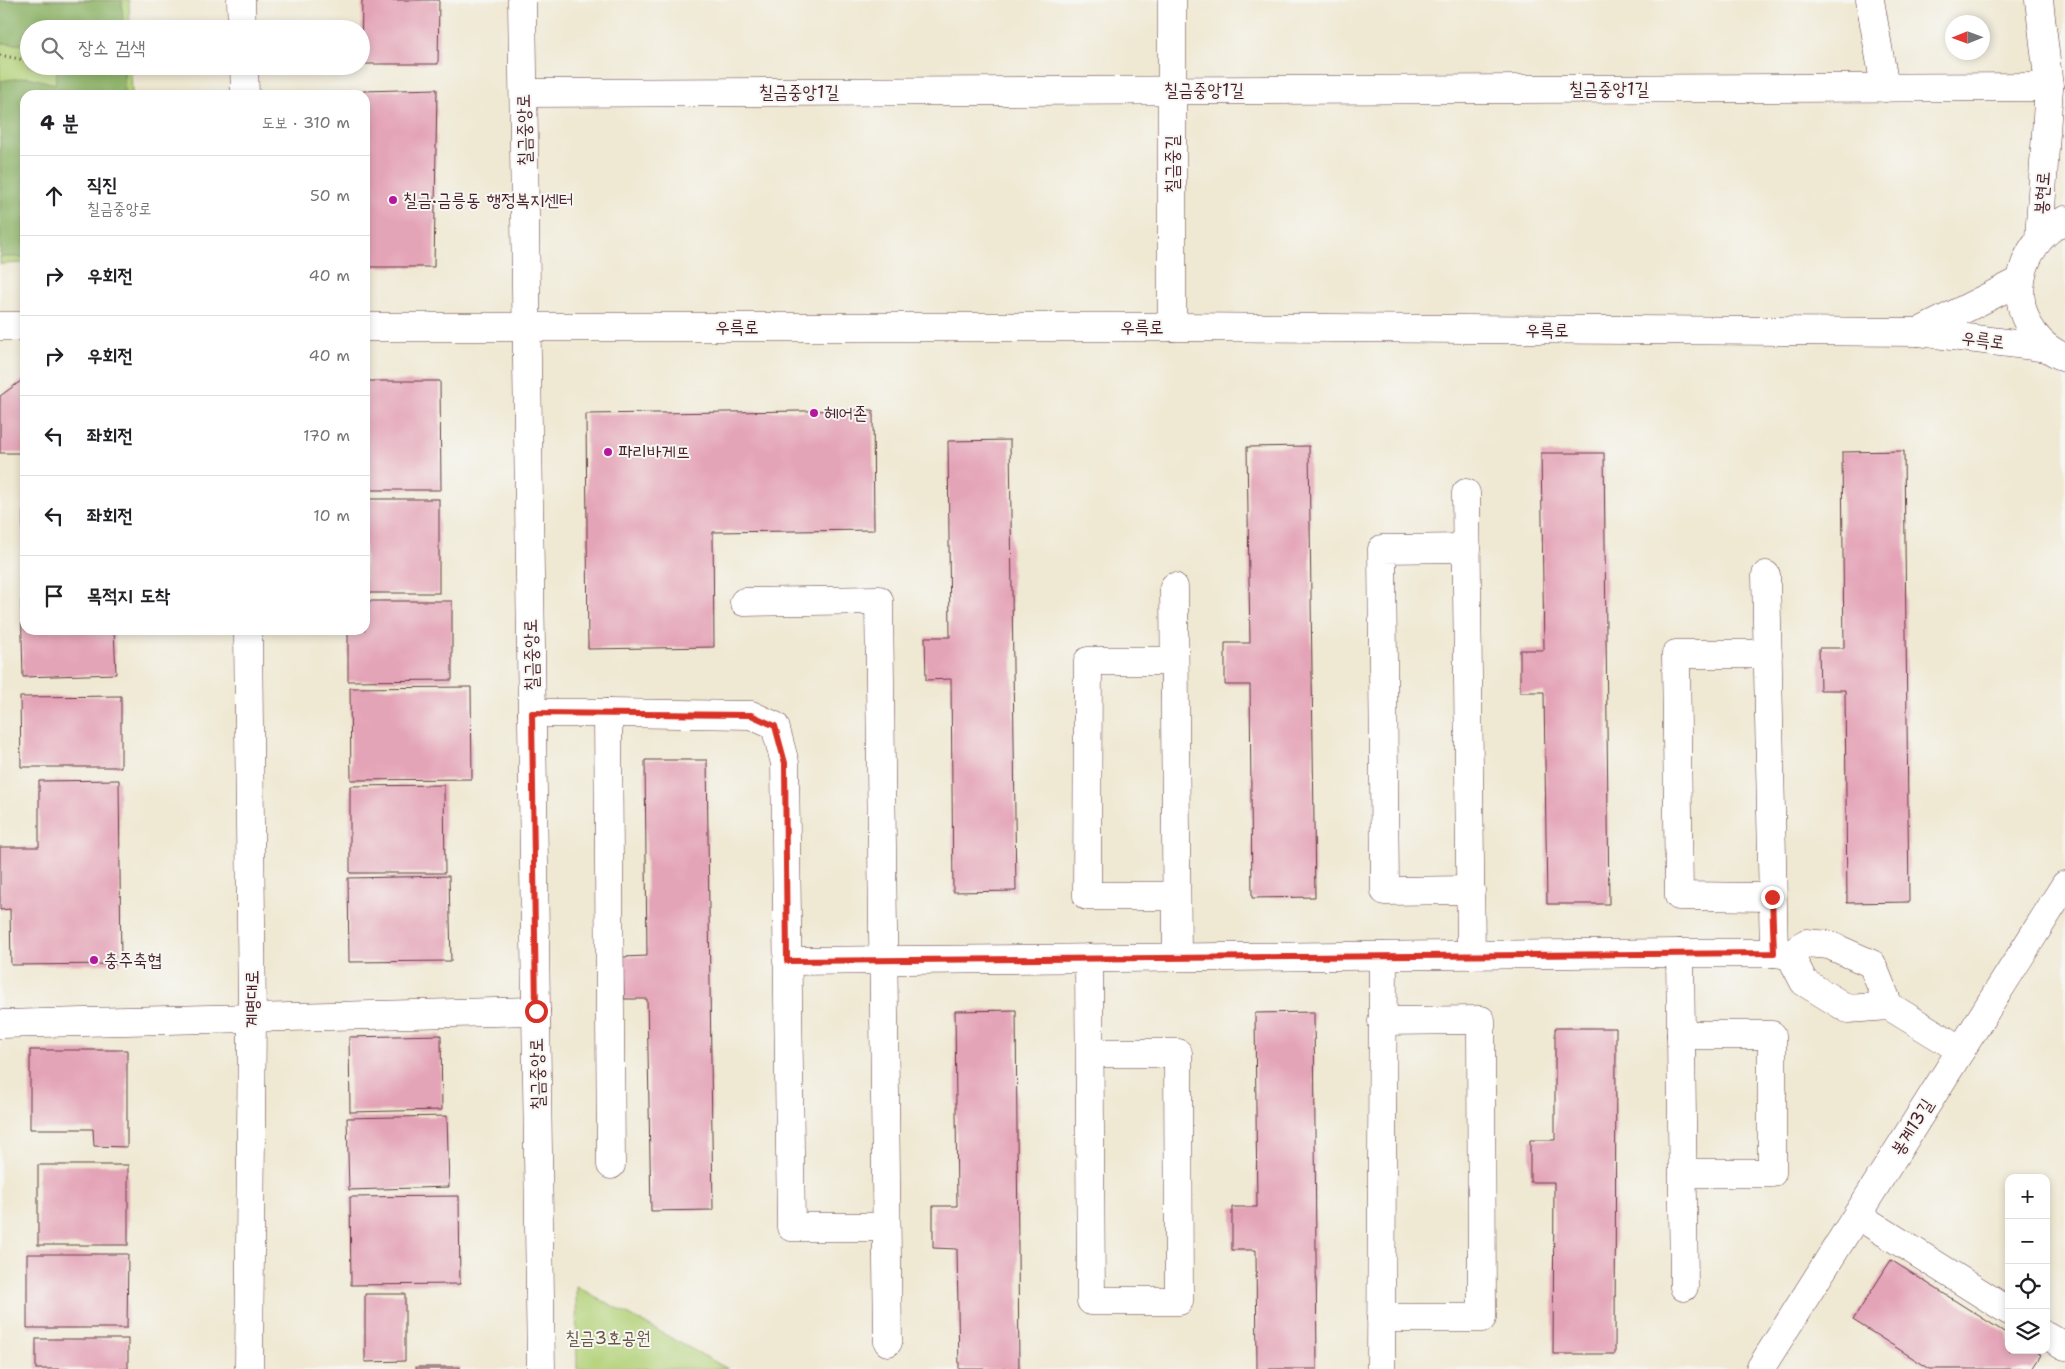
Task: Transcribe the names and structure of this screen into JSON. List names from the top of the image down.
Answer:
{
  "streets": {
    "street": [
      "칠금중앙1길",
      "칠금중앙로",
      "칠금중길",
      "봉현로",
      "우륵로",
      "계명대로",
      "봉계13길"
    ]
  },
  "crossings": [
    ["칠금중앙1길", "칠금중앙로"],
    ["칠금중앙1길", "칠금중길"],
    ["칠금중앙1길", "봉현로"],
    ["칠금중앙로", "우륵로"],
    ["칠금중길", "우륵로"]
  ],
  "parks": ["칠금3호공원"],
  "places": [
    "칠금·금릉동 행정복지센터",
    "헤어존",
    "파리바게뜨",
    "충주축협"
  ],
  "north": "left",
  "page": {
    "search": "장소 검색",
    "heading": ["4 분", "도보 · 310 m"],
    "list": [
      ["직진", "칠금중앙로", "50 m"],
      ["우회전", "40 m"],
      ["우회전", "40 m"],
      ["좌회전", "170 m"],
      ["좌회전", "10 m"],
      "목적지 도착"
    ],
    "map_buttons": ["+", "−"]
  }
}
